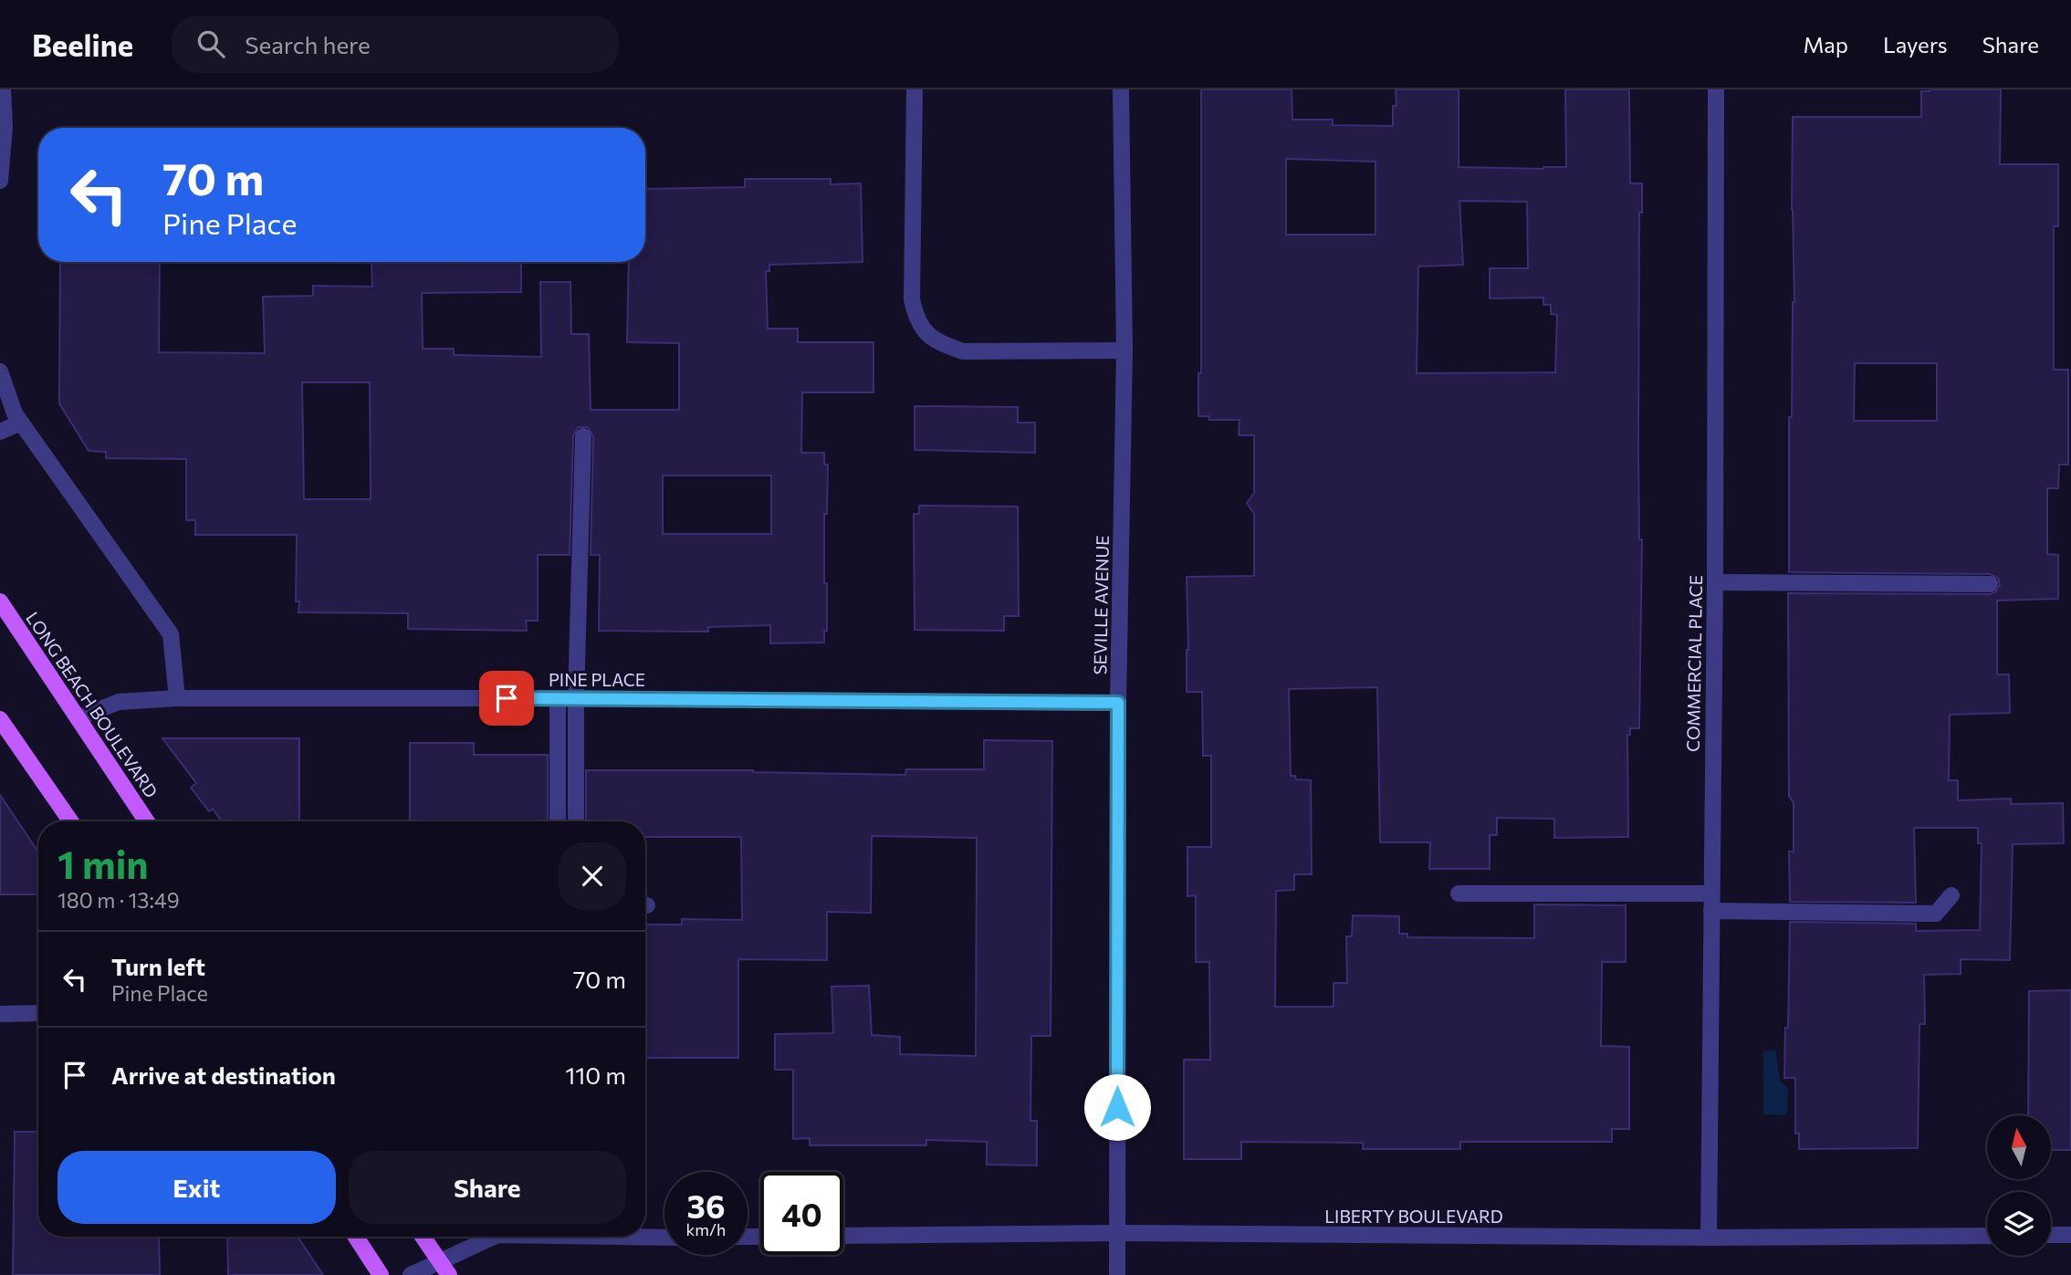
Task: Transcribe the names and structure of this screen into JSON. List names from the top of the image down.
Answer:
{
  "streets": {
    "main road": ["LONG BEACH BOULEVARD"],
    "street": [
      "SEVILLE AVENUE",
      "COMMERCIAL PLACE",
      "PINE PLACE",
      "LIBERTY BOULEVARD"
    ]
  },
  "crossings": [
    ["SEVILLE AVENUE", "PINE PLACE"],
    ["SEVILLE AVENUE", "LIBERTY BOULEVARD"],
    ["COMMERCIAL PLACE", "LIBERTY BOULEVARD"],
    ["PINE PLACE", "LONG BEACH BOULEVARD"]
  ],
  "north": "top",
  "page": {
    "header": "Beeline",
    "search": "Search here",
    "nav": ["Map", "Layers", "Share"],
    "turn": ["70 m", "Pine Place"],
    "heading": ["1 min", "180 m · 13:49"],
    "list": [
      {
        "name": "Turn left",
        "note": "Pine Place",
        "value": "70 m"
      },
      {
        "name": "Arrive at destination",
        "value": "110 m"
      }
    ],
    "buttons": ["Exit", "Share"],
    "speed": "36 km/h",
    "limit": "40"
  }
}
